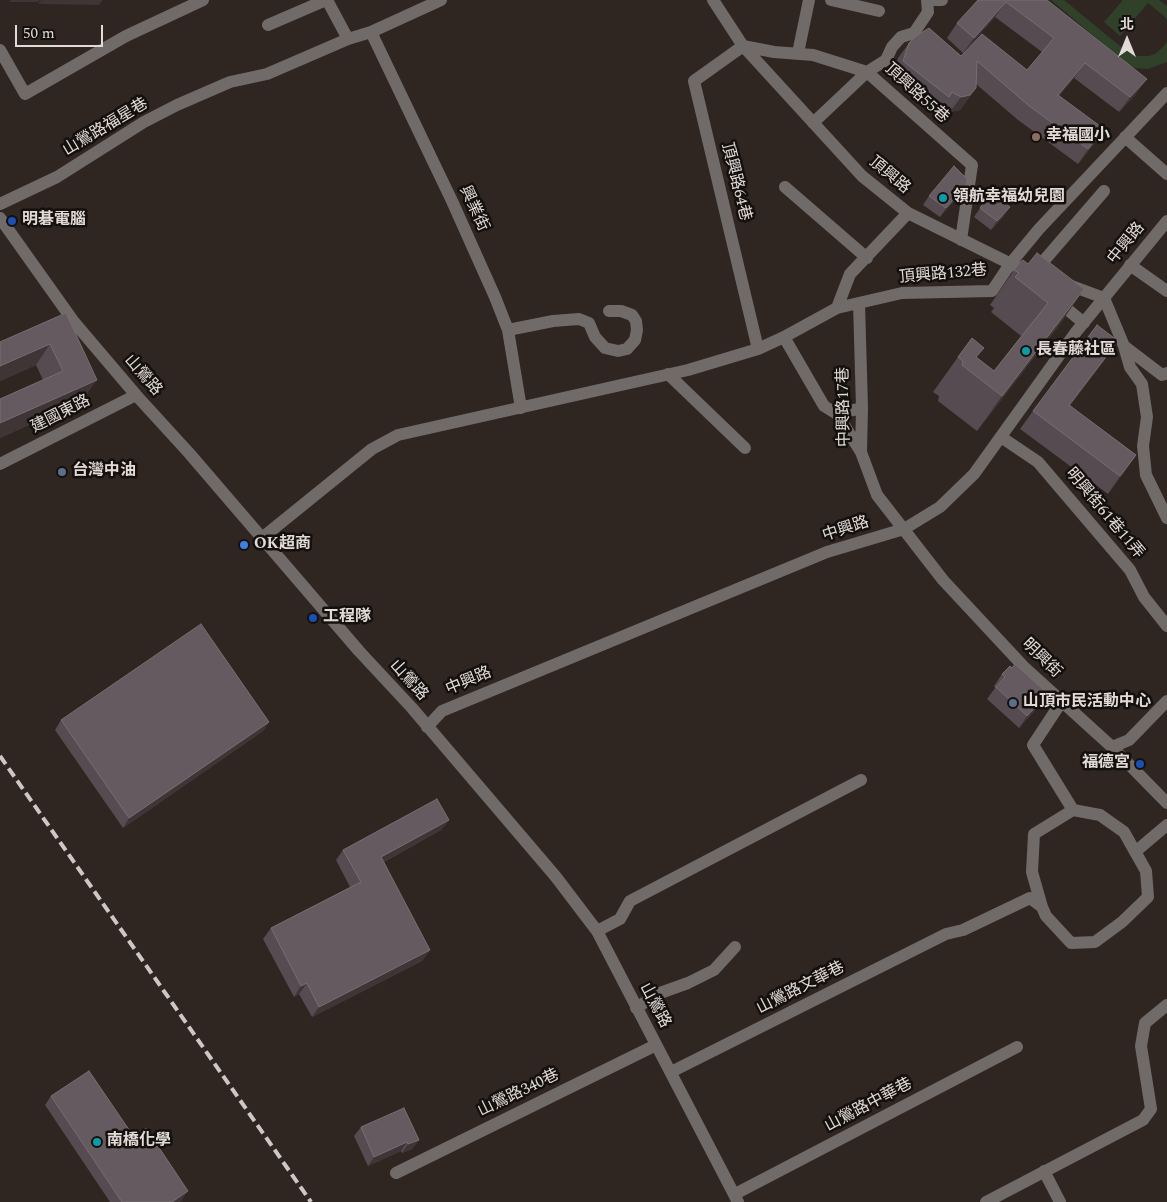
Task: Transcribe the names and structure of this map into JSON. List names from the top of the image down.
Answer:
{
  "streets": {
    "street": [
      "頂興路55巷",
      "山鶯路福星巷",
      "頂興路",
      "頂興路64巷",
      "興業街",
      "中興路",
      "頂興路132巷",
      "山鶯路",
      "中興路17巷",
      "建國東路",
      "明興街61巷11弄",
      "明興街",
      "山鶯路文華巷",
      "山鶯路340巷",
      "山鶯路中華巷"
    ]
  },
  "crossings": [
    ["頂興路55巷", "頂興路"],
    ["頂興路55巷", "頂興路64巷"],
    ["山鶯路福星巷", "興業街"],
    ["頂興路", "頂興路64巷"],
    ["頂興路", "頂興路132巷"],
    ["中興路", "山鶯路"],
    ["中興路", "中興路17巷"],
    ["中興路", "明興街61巷11弄"],
    ["中興路", "明興街"],
    ["頂興路132巷", "中興路17巷"],
    ["山鶯路", "建國東路"],
    ["山鶯路", "山鶯路文華巷"],
    ["山鶯路", "山鶯路340巷"],
    ["山鶯路", "山鶯路中華巷"],
    ["中興路17巷", "明興街"]
  ],
  "places": [
    "幸福國小",
    "領航幸福幼兒園",
    "明碁電腦",
    "長春藤社區",
    "台灣中油",
    "OK超商",
    "工程隊",
    "山頂市民活動中心",
    "福德宮",
    "南橋化學"
  ],
  "scale_bar": "50 m",
  "north": "top"
}
